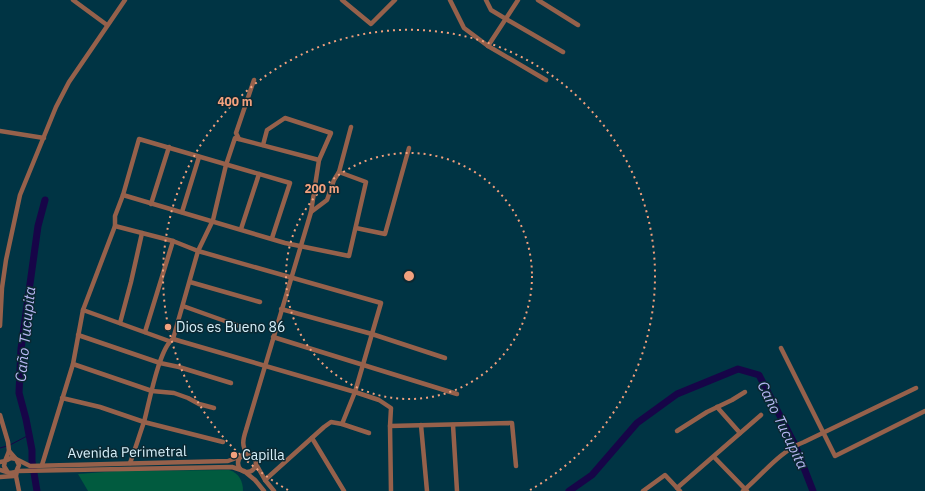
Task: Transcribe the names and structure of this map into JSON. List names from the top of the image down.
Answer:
{
  "streets": {
    "street": ["Avenida Perimetral"]
  },
  "water": ["Caño Tucupita"],
  "places": ["Dios es Bueno 86", "Capilla"],
  "rings": ["400 m", "200 m"]
}
